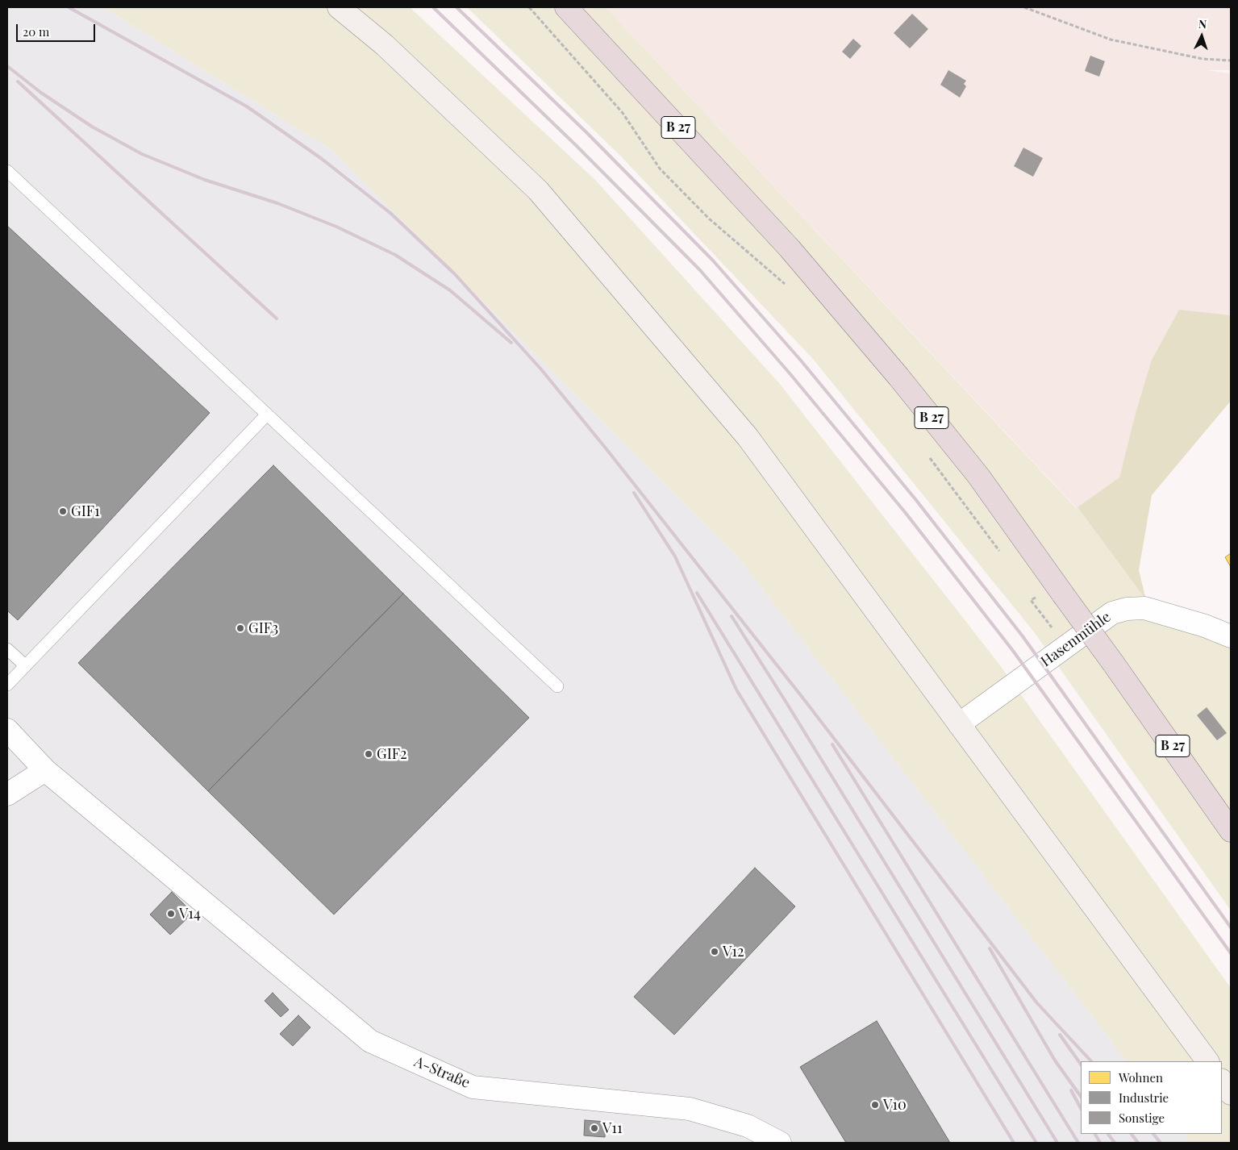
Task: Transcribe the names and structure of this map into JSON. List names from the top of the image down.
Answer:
{
  "streets": {
    "highway": ["B 27"],
    "street": ["Hasenmühle", "A-Straße"]
  },
  "places": [
    "GIF1",
    "GIF3",
    "GIF2",
    "V14",
    "V12",
    "V10",
    "V11"
  ],
  "legend": ["Wohnen", "Industrie", "Sonstige"],
  "scale_bar": "20 m",
  "north": "top"
}
